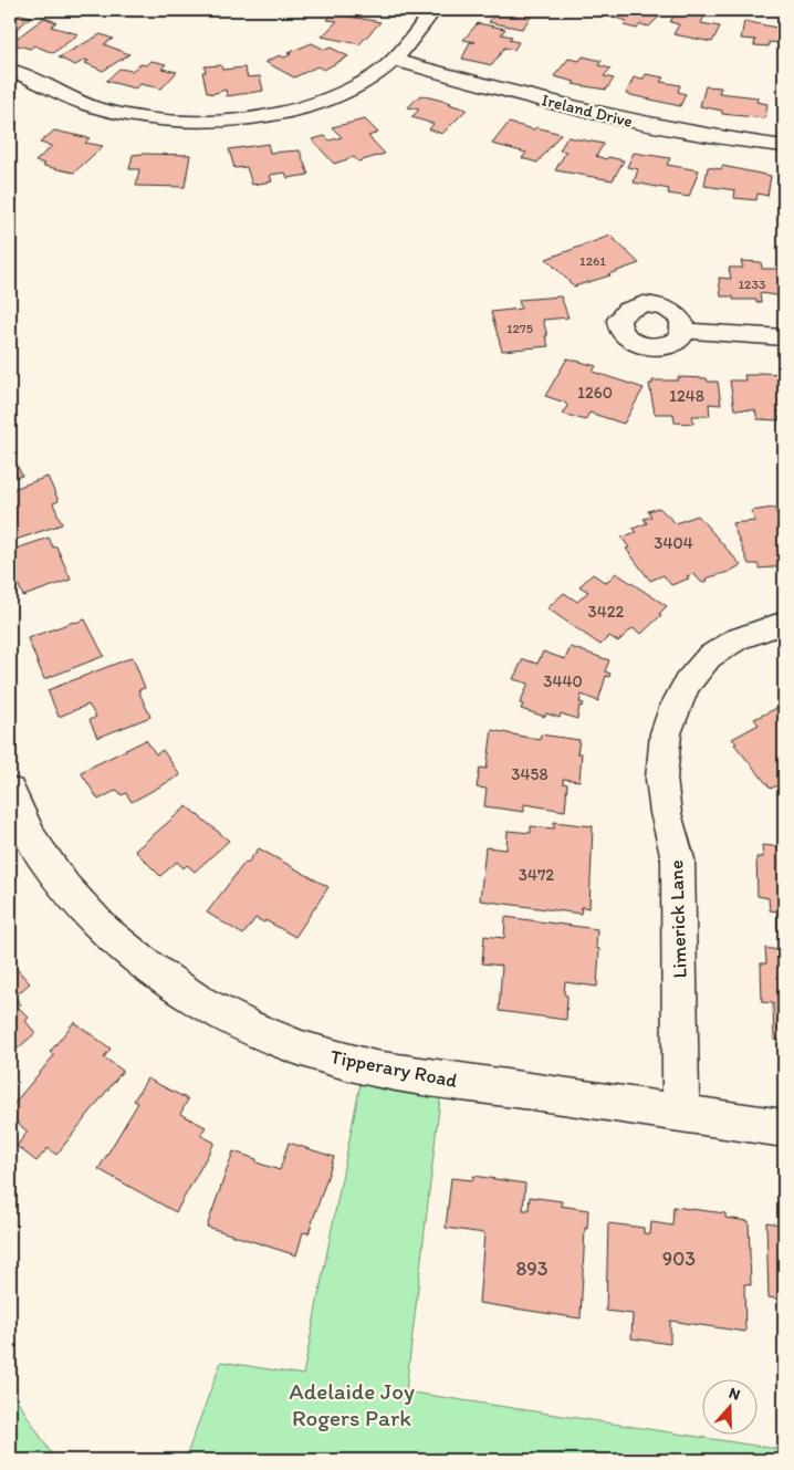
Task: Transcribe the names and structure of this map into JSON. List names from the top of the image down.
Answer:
{
  "streets": {
    "street": ["Ireland Drive", "Limerick Lane", "Tipperary Road"]
  },
  "crossings": [
    ["Limerick Lane", "Tipperary Road"]
  ],
  "parks": ["Adelaide Joy Rogers Park"],
  "house_numbers": [
    "1261",
    "1233",
    "1275",
    "1260",
    "1248",
    "3404",
    "3422",
    "3440",
    "3458",
    "3472",
    "903",
    "893"
  ],
  "north": "top"
}
